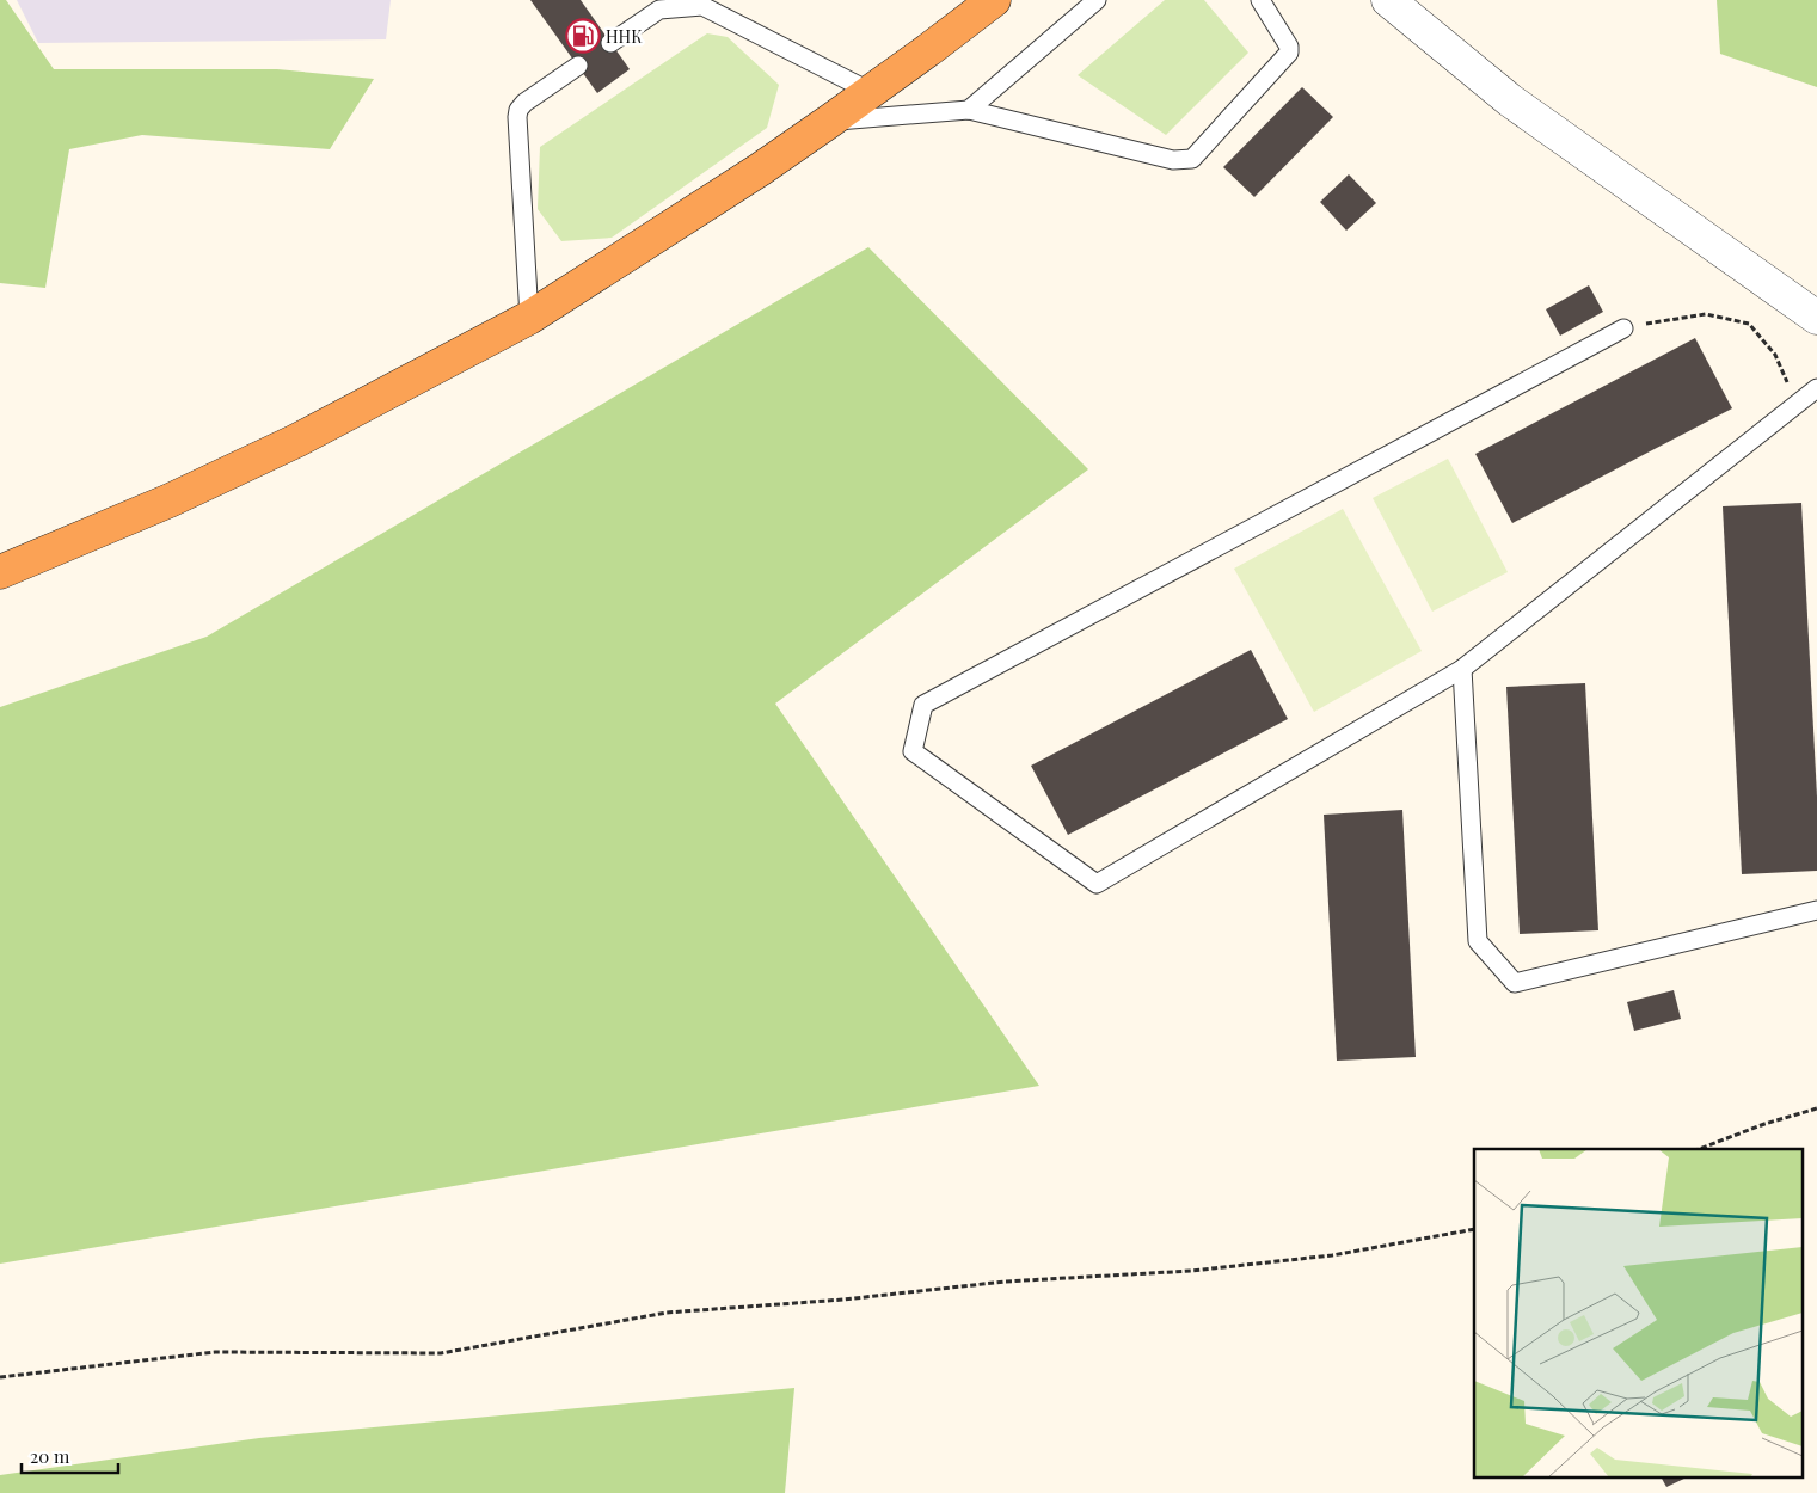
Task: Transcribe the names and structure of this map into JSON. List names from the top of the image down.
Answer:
{
  "places": {
    "fuel station": ["ННК"]
  },
  "scale_bar": "20 m"
}
